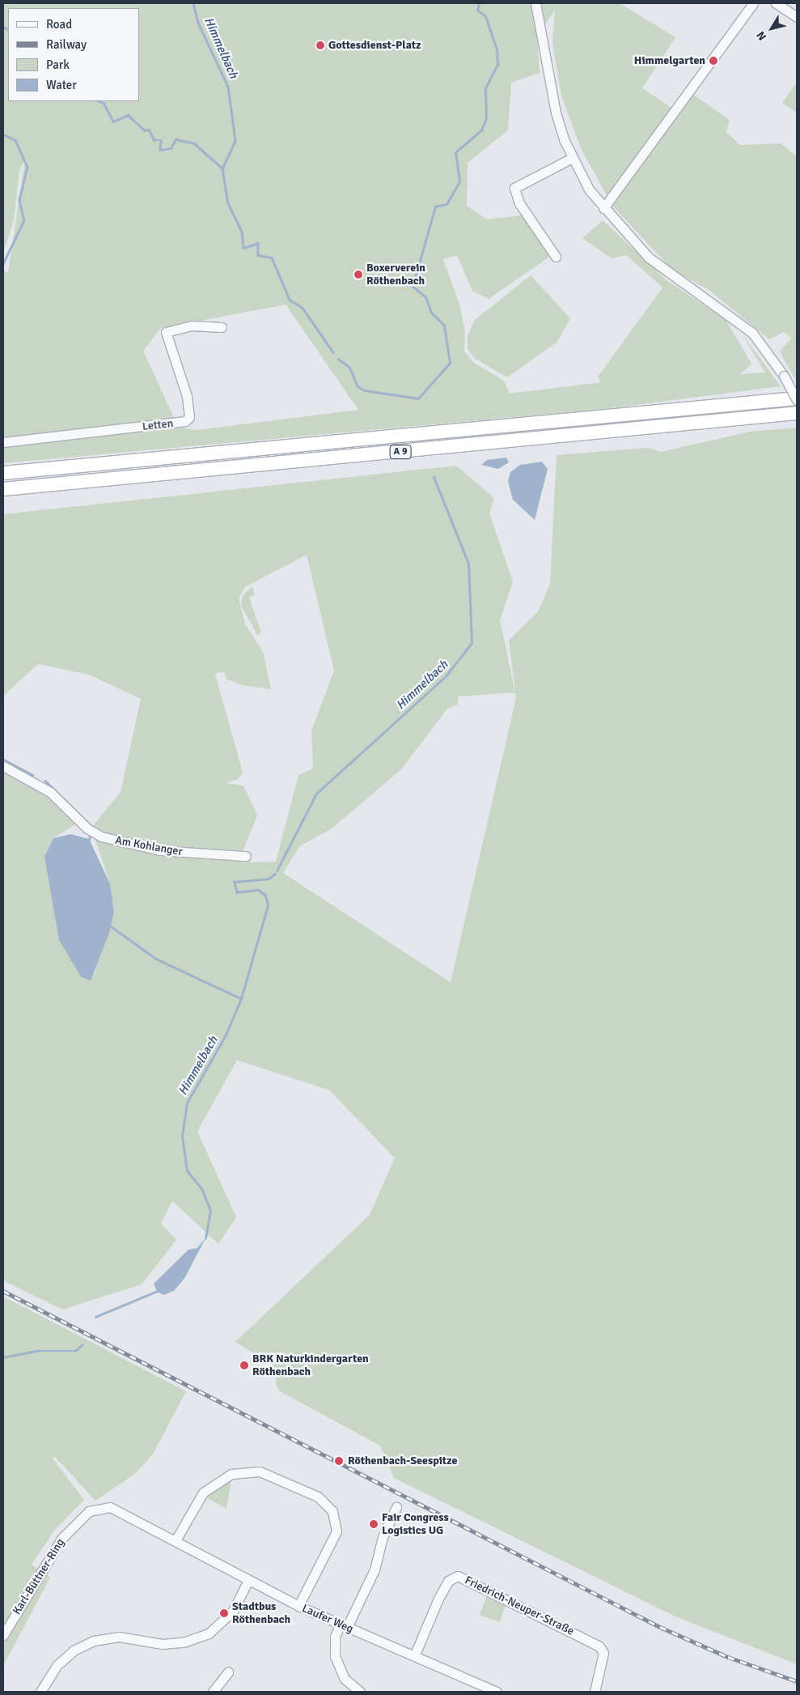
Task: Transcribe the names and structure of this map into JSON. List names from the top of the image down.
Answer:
{
  "streets": {
    "highway": ["A 9"],
    "street": [
      "Letten",
      "Am Kohlanger",
      "Karl-Büttner-Ring",
      "Friedrich-Neuper-Straße",
      "Laufer Weg"
    ]
  },
  "crossings": [
    ["Karl-Büttner-Ring", "Laufer Weg"],
    ["Friedrich-Neuper-Straße", "Laufer Weg"]
  ],
  "water": ["Himmelbach"],
  "places": [
    "Gottesdienst-Platz",
    "Himmelgarten",
    "Boxerverein Röthenbach",
    "BRK Naturkindergarten Röthenbach",
    "Röthenbach-Seespitze",
    "Fair Congress Logistics UG",
    "Stadtbus Röthenbach"
  ],
  "legend": [
    "Road",
    "Railway",
    "Park",
    "Water"
  ],
  "north": "bottom left"
}
